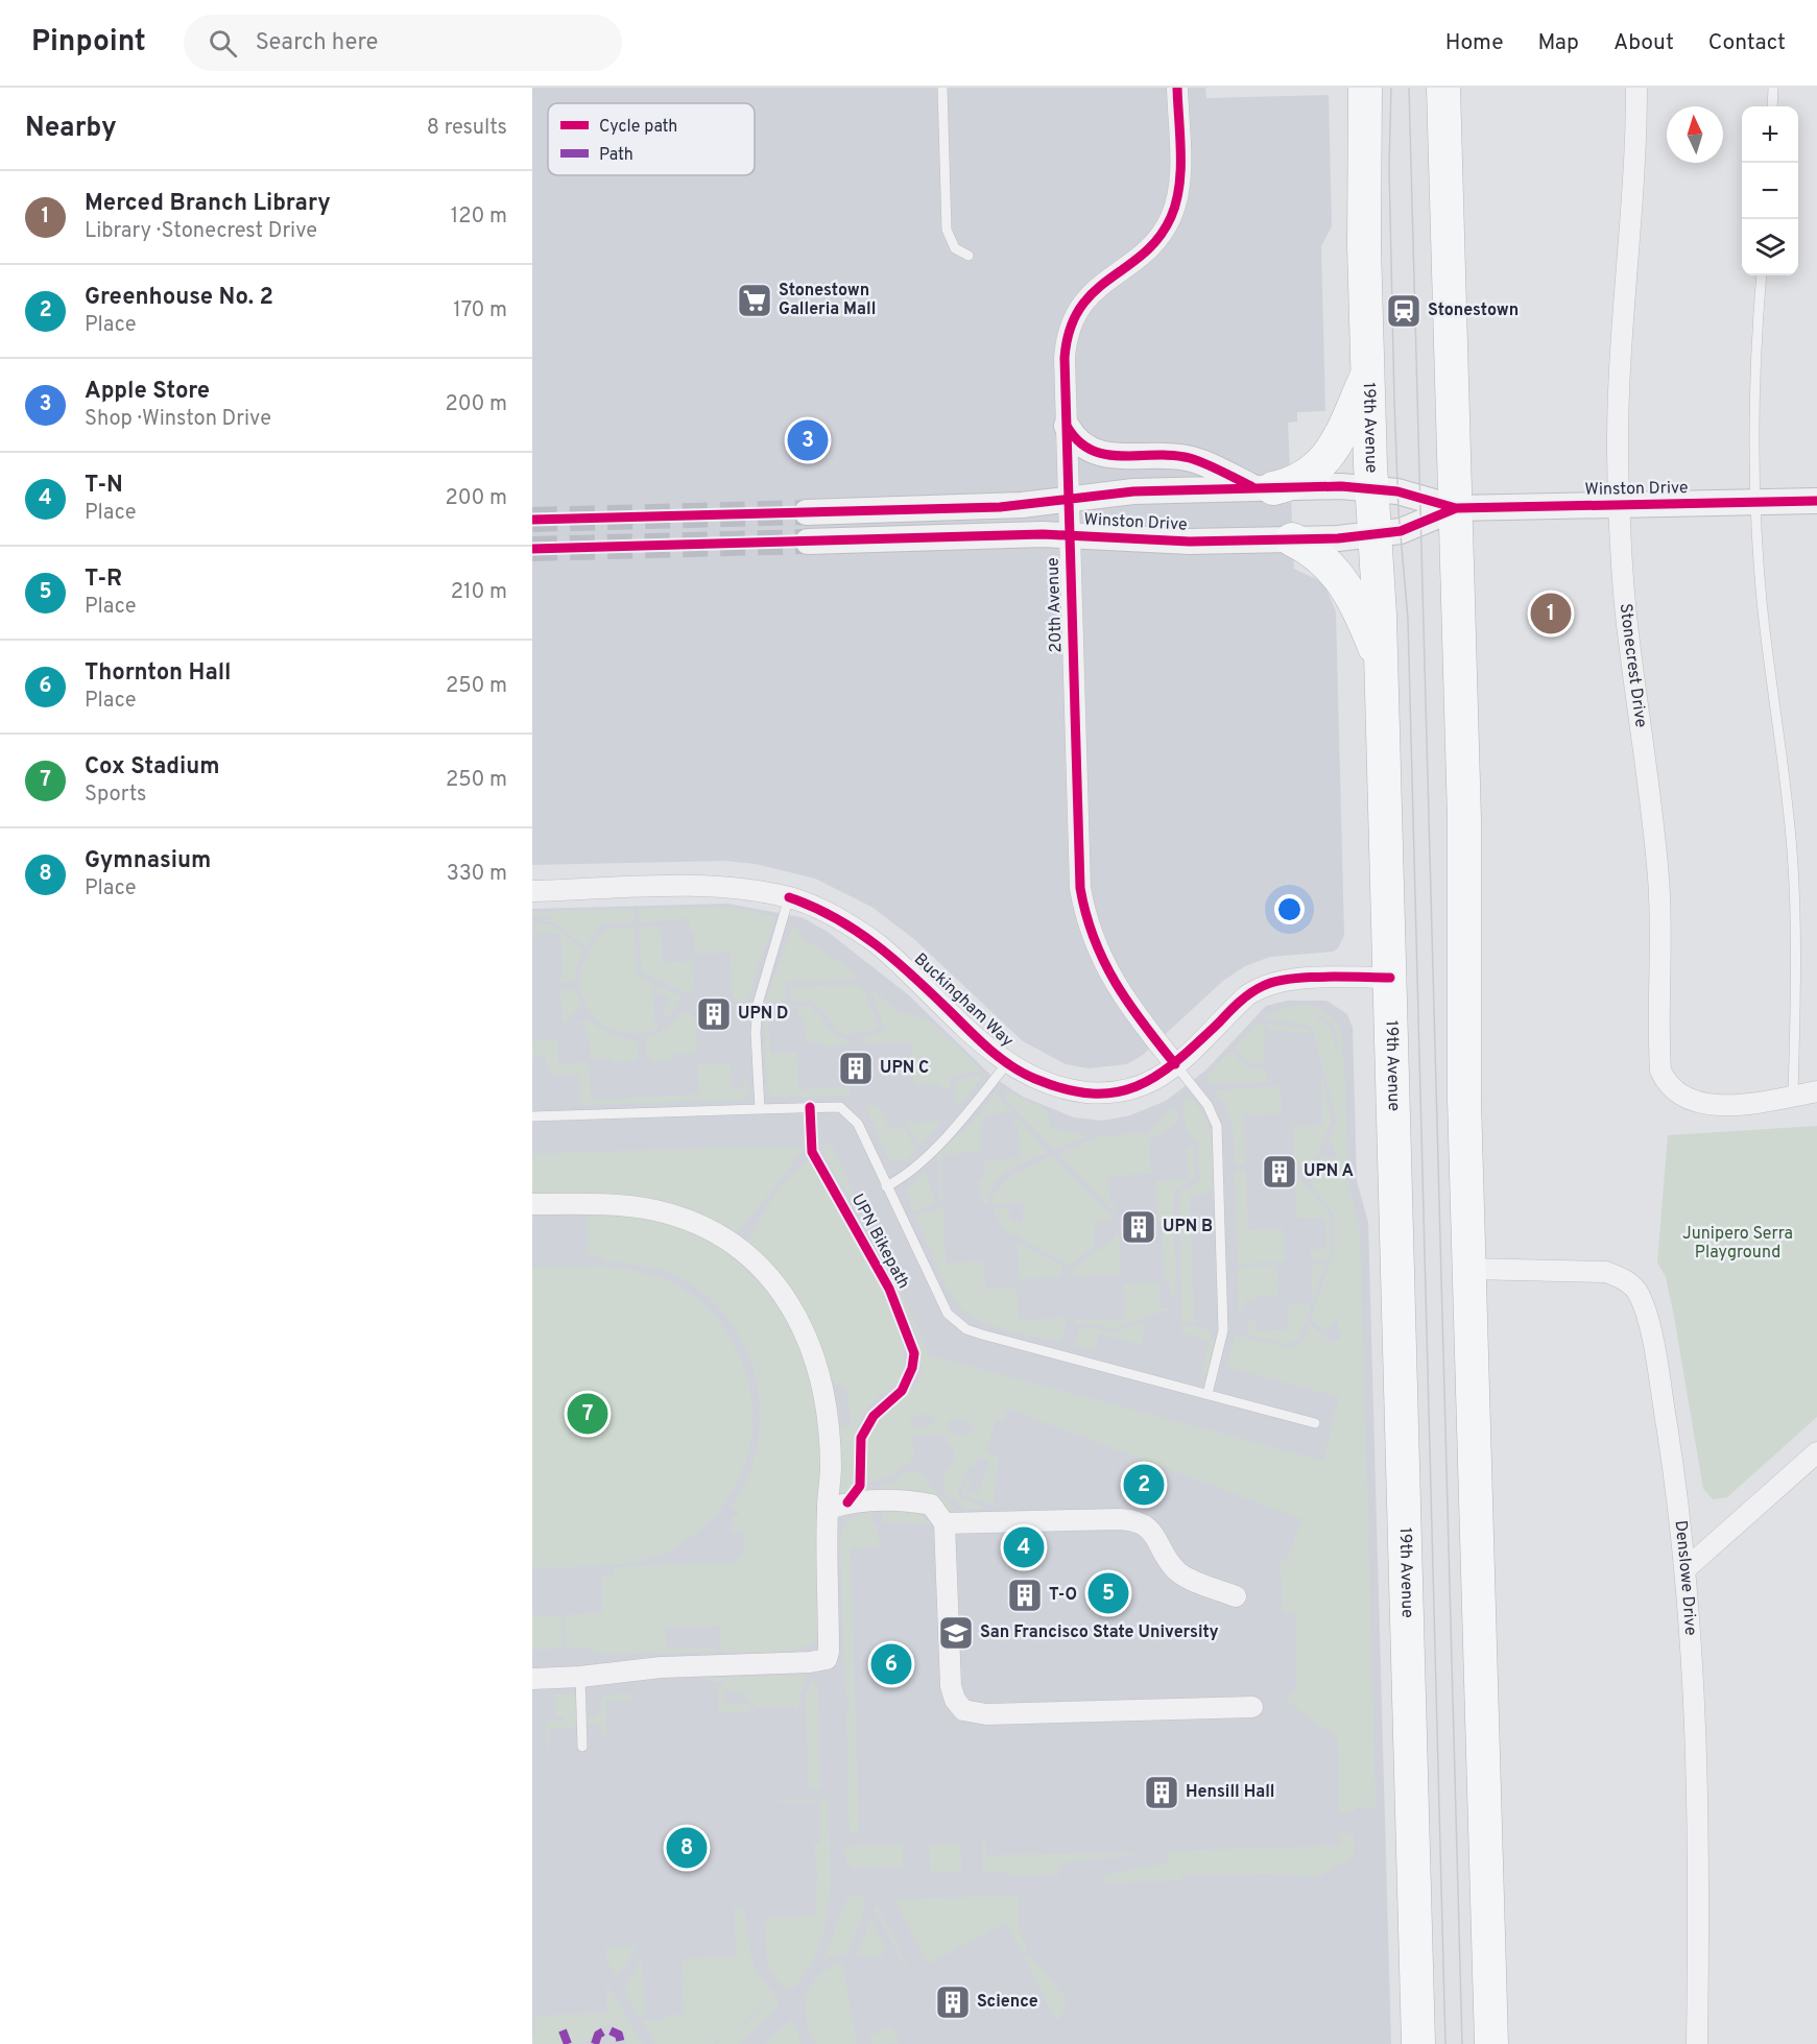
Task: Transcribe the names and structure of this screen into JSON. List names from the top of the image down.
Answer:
{
  "streets": {
    "highway": ["19th Avenue"],
    "street": [
      "Winston Drive",
      "20th Avenue",
      "Stonecrest Drive",
      "Buckingham Way",
      "Denslowe Drive"
    ],
    "cycle path": ["UPN Bikepath"]
  },
  "crossings": [
    ["19th Avenue", "Winston Drive"],
    ["19th Avenue", "Buckingham Way"],
    ["Winston Drive", "20th Avenue"],
    ["Winston Drive", "Stonecrest Drive"],
    ["20th Avenue", "Buckingham Way"]
  ],
  "parks": ["Junipero Serra Playground"],
  "places": {
    "supermarket": ["Stonestown Galleria Mall"],
    "station": ["Stonestown"],
    "building": [
      "UPN D",
      "UPN C",
      "UPN A",
      "UPN B",
      "T-O",
      "Hensill Hall",
      "Science"
    ],
    "school or university": ["San Francisco State University"]
  },
  "legend": ["Cycle path", "Path"],
  "north": "top",
  "page": {
    "header": "Pinpoint",
    "search": "Search here",
    "nav": [
      "Home",
      "Map",
      "About",
      "Contact"
    ],
    "heading": ["Nearby", "8 results"],
    "map_buttons": ["+", "−"],
    "list": [
      {
        "mark": "1",
        "name": "Merced Branch Library",
        "note": "Library · Stonecrest Drive",
        "value": "120 m"
      },
      {
        "mark": "2",
        "name": "Greenhouse No. 2",
        "note": "Place",
        "value": "170 m"
      },
      {
        "mark": "3",
        "name": "Apple Store",
        "note": "Shop · Winston Drive",
        "value": "200 m"
      },
      {
        "mark": "4",
        "name": "T-N",
        "note": "Place",
        "value": "200 m"
      },
      {
        "mark": "5",
        "name": "T-R",
        "note": "Place",
        "value": "210 m"
      },
      {
        "mark": "6",
        "name": "Thornton Hall",
        "note": "Place",
        "value": "250 m"
      },
      {
        "mark": "7",
        "name": "Cox Stadium",
        "note": "Sports",
        "value": "250 m"
      },
      {
        "mark": "8",
        "name": "Gymnasium",
        "note": "Place",
        "value": "330 m"
      }
    ],
    "pins": [
      "3",
      "1",
      "7",
      "2",
      "4",
      "5",
      "6",
      "8"
    ]
  }
}
